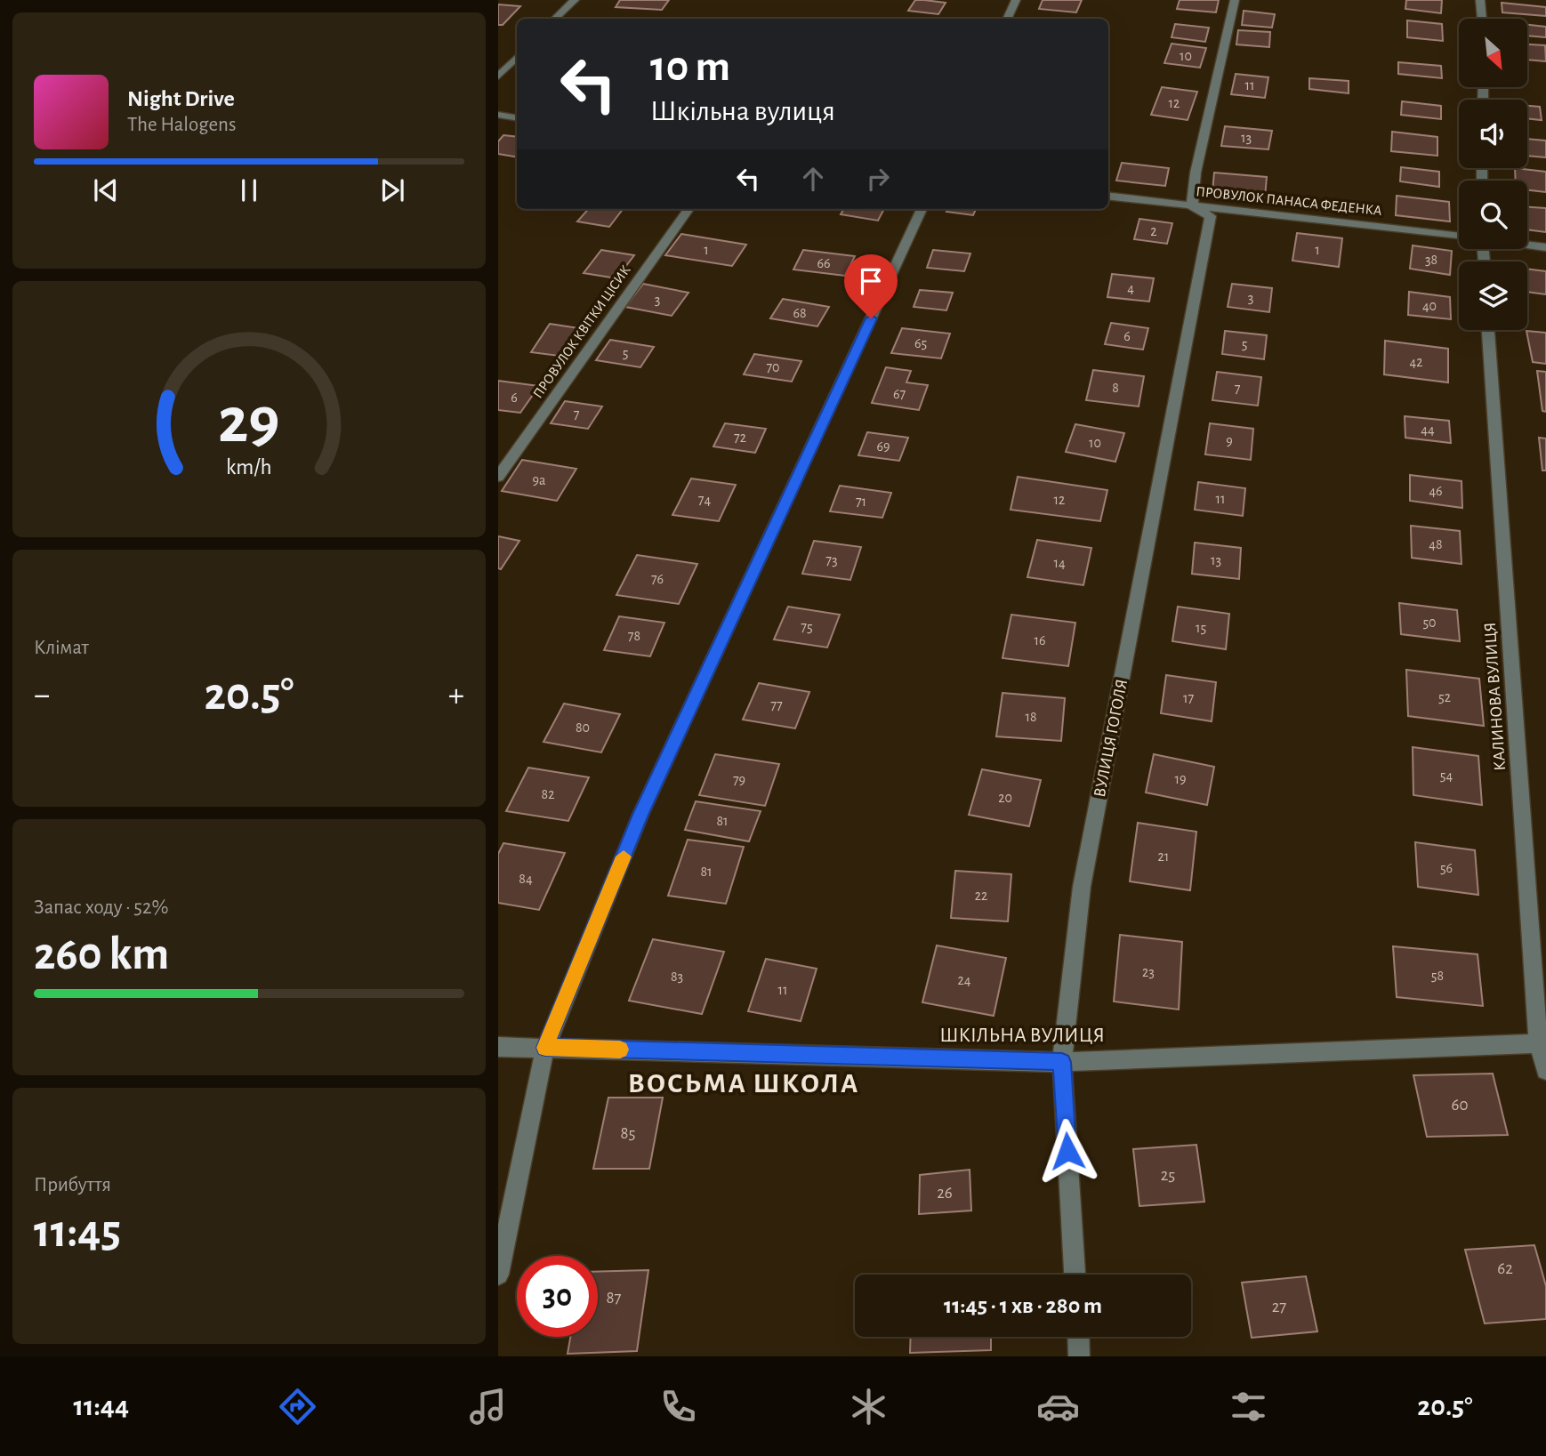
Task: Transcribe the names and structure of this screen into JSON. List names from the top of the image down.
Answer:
{
  "streets": {
    "street": [
      "ПРОВУЛОК ПАНАСА ФЕДЕНКА",
      "ПРОВУЛОК КВІТКИ ЦІСИК",
      "КАЛИНОВА ВУЛИЦЯ",
      "ВУЛИЦЯ ГОГОЛЯ",
      "ШКІЛЬНА ВУЛИЦЯ"
    ]
  },
  "crossings": [
    ["ПРОВУЛОК ПАНАСА ФЕДЕНКА", "ВУЛИЦЯ ГОГОЛЯ"],
    ["КАЛИНОВА ВУЛИЦЯ", "ШКІЛЬНА ВУЛИЦЯ"],
    ["ВУЛИЦЯ ГОГОЛЯ", "ШКІЛЬНА ВУЛИЦЯ"]
  ],
  "districts": ["ВОСЬМА ШКОЛА"],
  "house_numbers": [
    "10",
    "11",
    "12",
    "13",
    "2",
    "1",
    "1",
    "38",
    "66",
    "4",
    "3",
    "3",
    "40",
    "68",
    "6",
    "65",
    "5",
    "5",
    "42",
    "70",
    "8",
    "7",
    "67",
    "6",
    "7",
    "44",
    "72",
    "9",
    "10",
    "69",
    "9а",
    "46",
    "11",
    "74",
    "12",
    "71",
    "48",
    "73",
    "13",
    "14",
    "76",
    "50",
    "75",
    "15",
    "78",
    "16",
    "52",
    "17",
    "77",
    "18",
    "80",
    "54",
    "19",
    "79",
    "82",
    "20",
    "81",
    "21",
    "56",
    "81",
    "84",
    "22",
    "23",
    "58",
    "83",
    "24",
    "11",
    "60",
    "85",
    "25",
    "26",
    "62",
    "87",
    "27"
  ],
  "north": "bottom right",
  "page": {
    "turn": ["10 m", "Шкільна вулиця"],
    "song": ["Night Drive", "The Halogens"],
    "tile": [
      "Клімат",
      ["Запас ходу · 52%", "260 km"],
      ["Прибуття", "11:45"]
    ],
    "heat": ["−", "20.5°", "+"],
    "limit": "30",
    "trip": "11:45 · 1 хв · 280 m",
    "tabs": ["11:44", "20.5°"],
    "gauge": ["29", "km/h"]
  }
}
